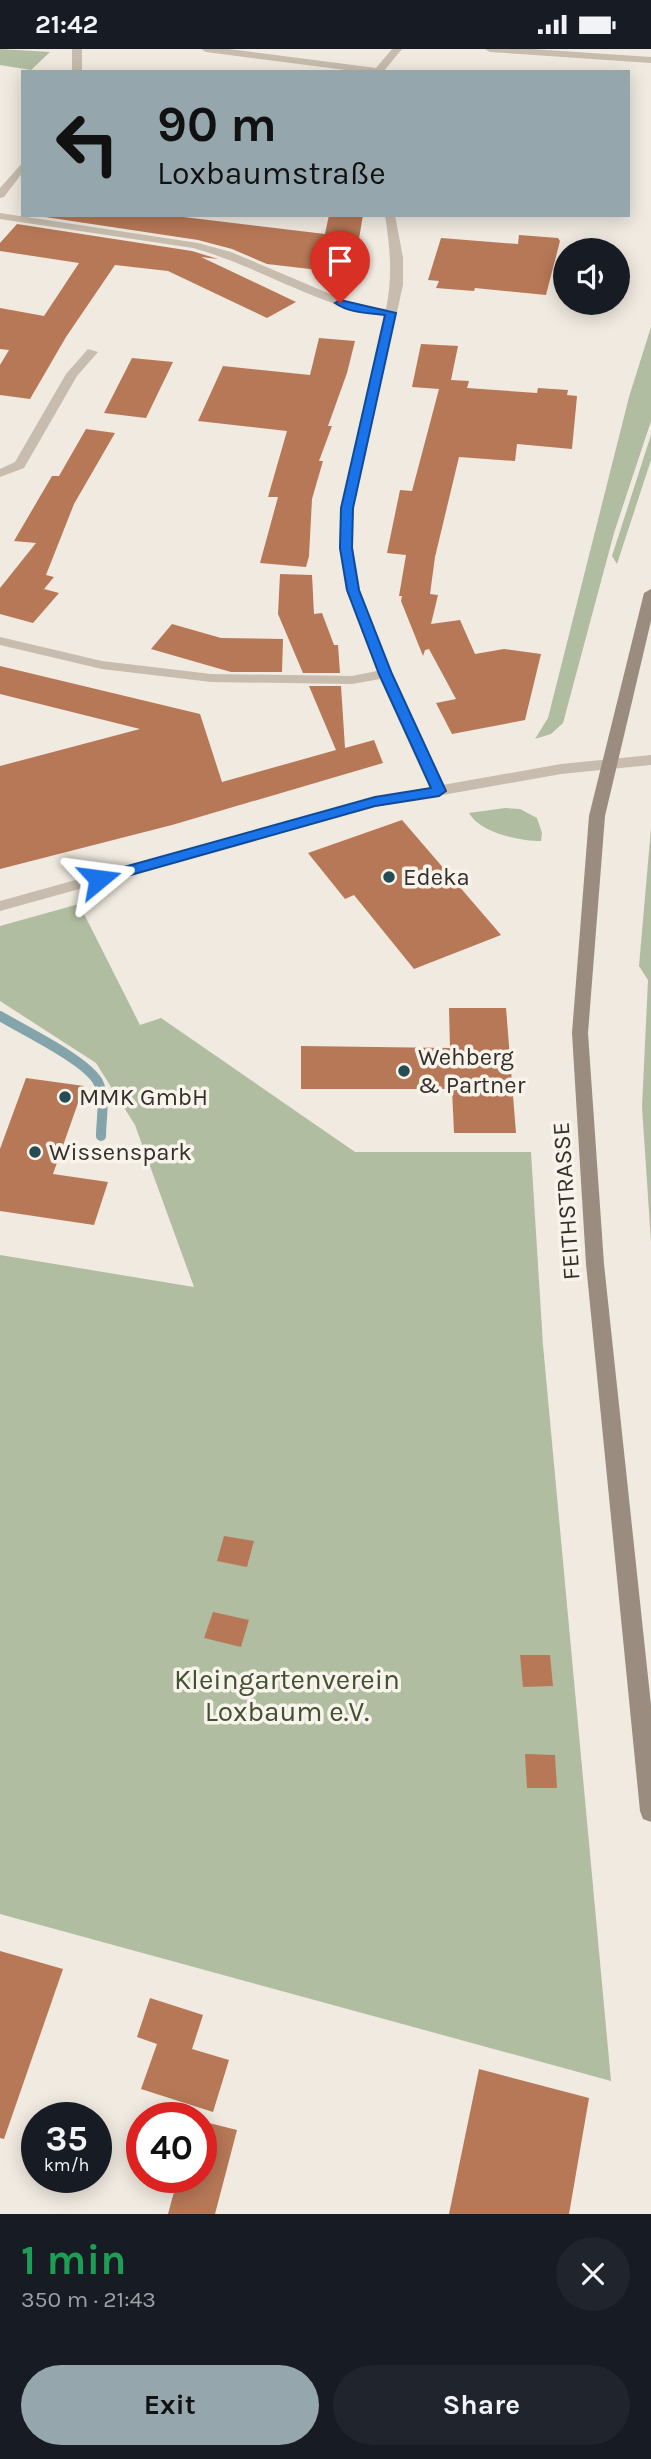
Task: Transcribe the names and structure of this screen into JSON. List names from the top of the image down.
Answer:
{
  "streets": {
    "main road": ["FEITHSTRASSE"]
  },
  "parks": ["Kleingartenverein Loxbaum e.V."],
  "places": [
    "Edeka",
    "Wehberg & Partner",
    "MMK GmbH",
    "Wissenspark"
  ],
  "page": {
    "status": "21:42",
    "turn": ["90 m", "Loxbaumstraße"],
    "speed": "35 km/h",
    "limit": "40",
    "heading": ["1 min", "350 m · 21:43"],
    "buttons": ["Exit", "Share"]
  }
}
